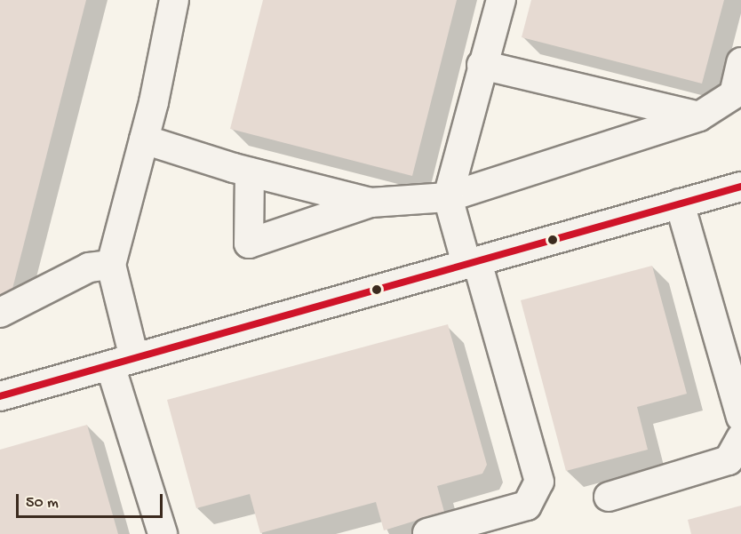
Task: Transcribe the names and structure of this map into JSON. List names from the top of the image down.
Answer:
{
  "scale_bar": "50 m"
}
